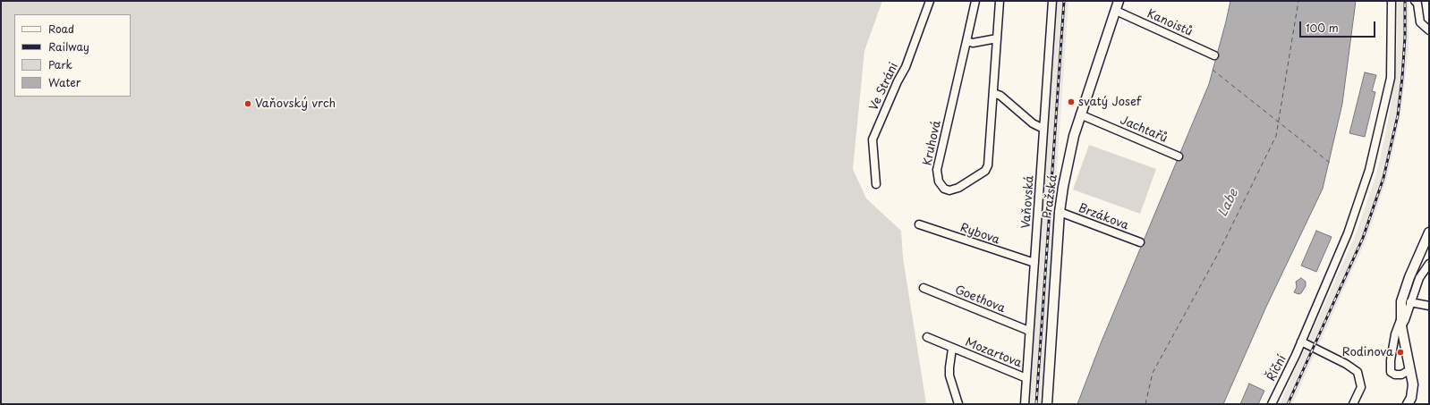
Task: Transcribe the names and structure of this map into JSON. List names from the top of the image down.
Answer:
{
  "streets": {
    "main road": ["Pražská"],
    "street": [
      "Kanoistů",
      "Ve Stráni",
      "Jachtařů",
      "Kruhová",
      "Vaňovská",
      "Brzákova",
      "Rybova",
      "Goethova",
      "Mozartova",
      "Říční"
    ]
  },
  "crossings": [
    ["Kanoistů", "Pražská"],
    ["Jachtařů", "Pražská"],
    ["Pražská", "Brzákova"],
    ["Vaňovská", "Rybova"],
    ["Vaňovská", "Goethova"],
    ["Vaňovská", "Mozartova"]
  ],
  "water": ["Labe"],
  "places": ["svatý Josef", "Vaňovský vrch", "Rodinova"],
  "legend": [
    "Road",
    "Railway",
    "Park",
    "Water"
  ],
  "scale_bar": "100 m"
}
